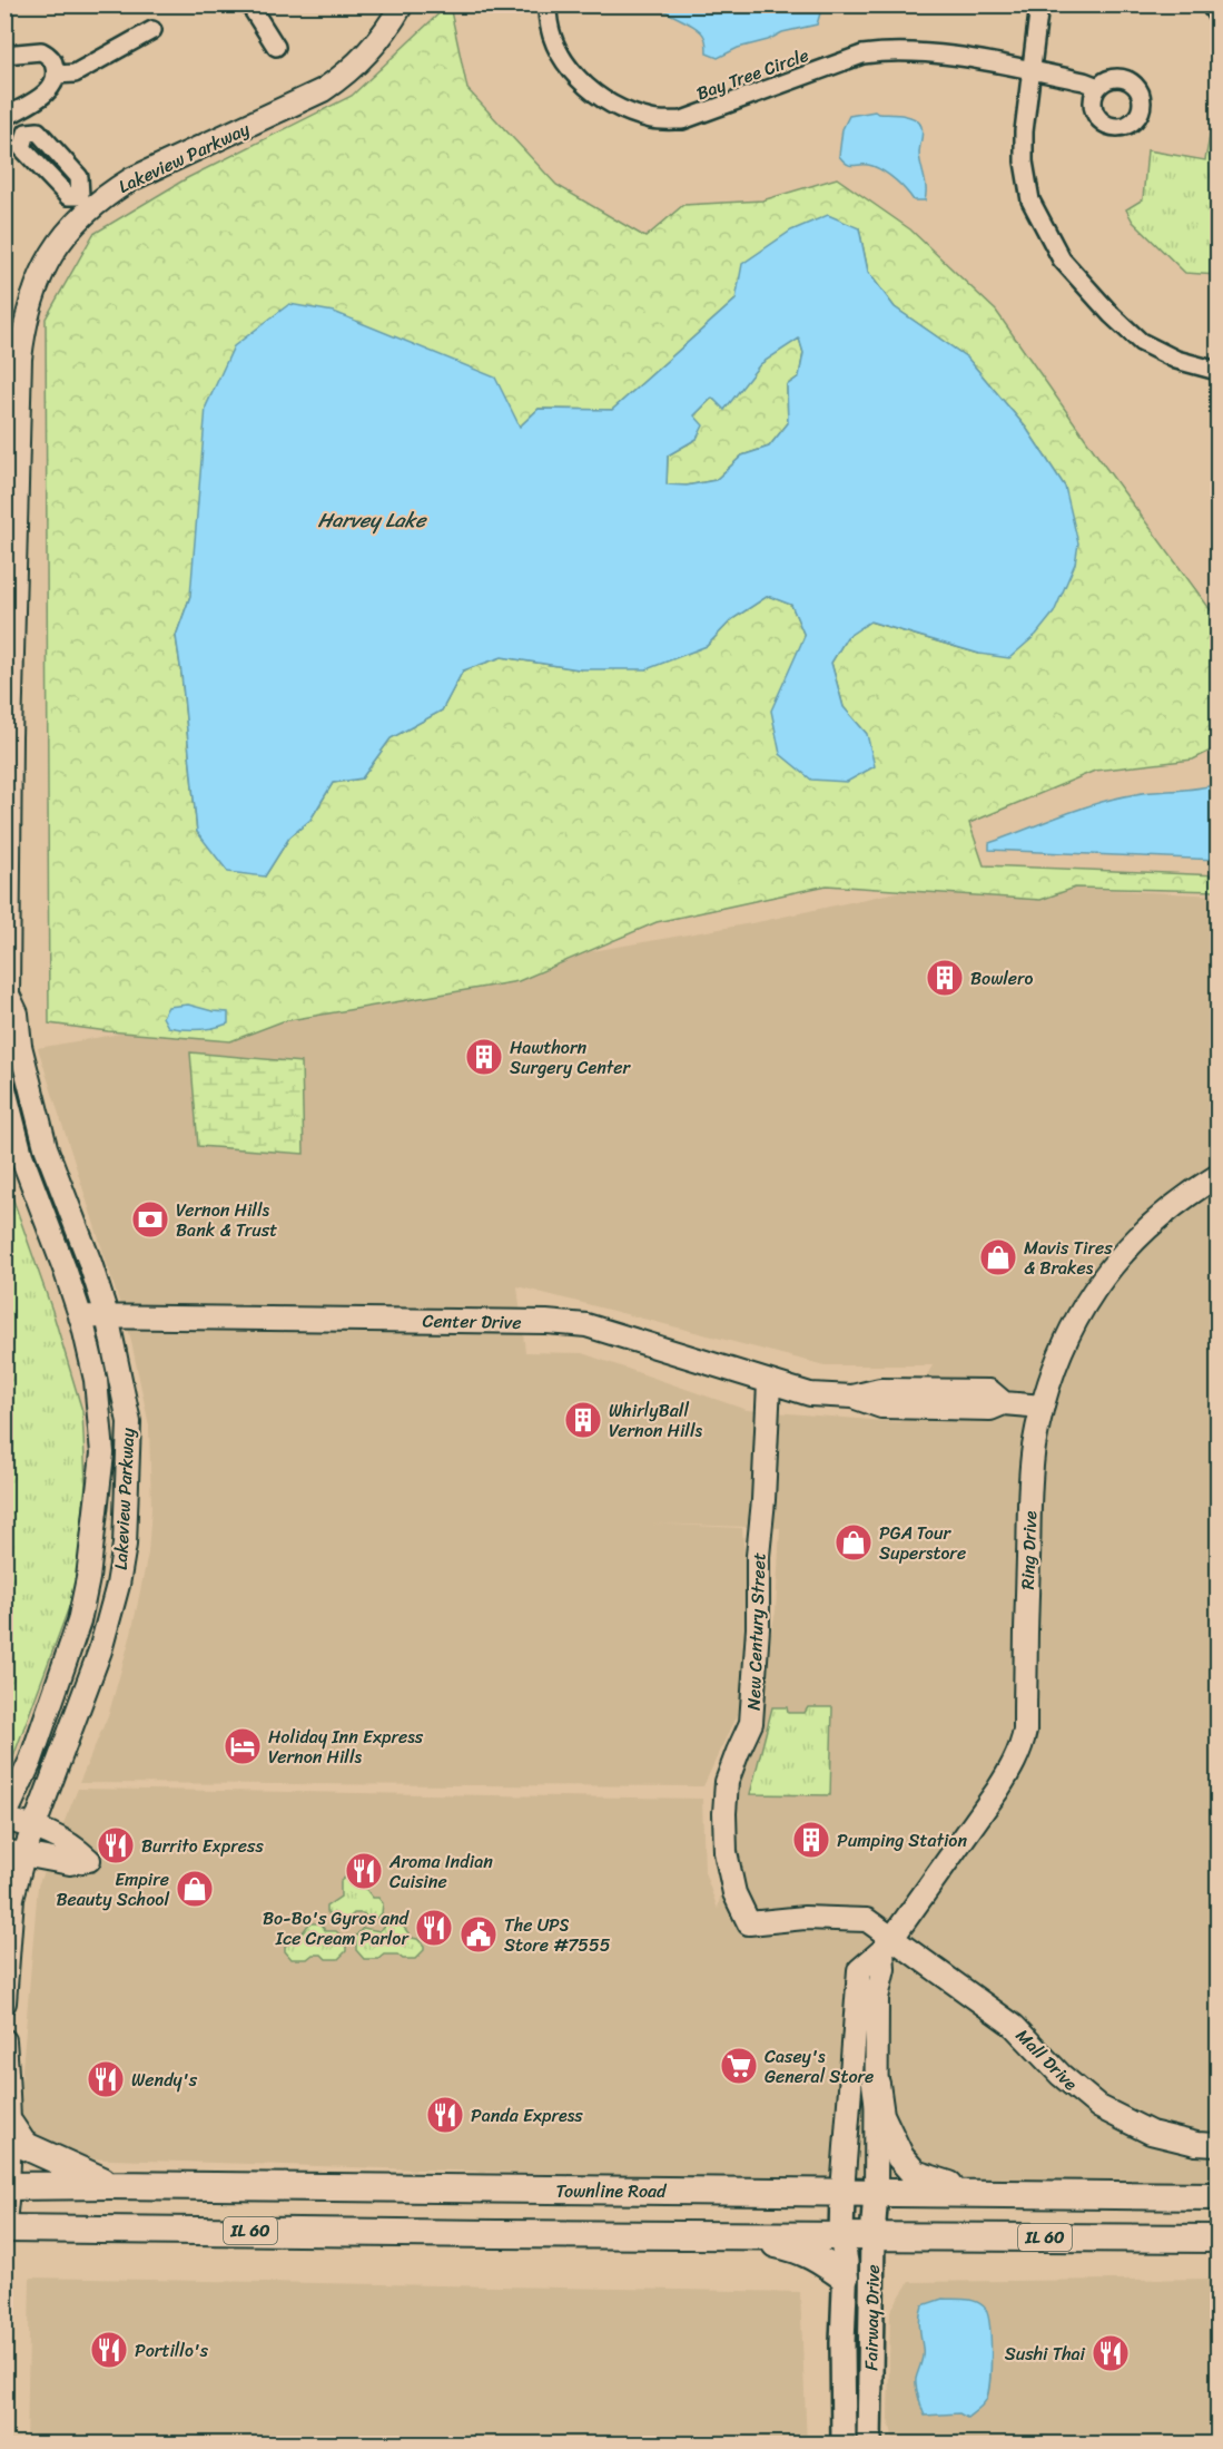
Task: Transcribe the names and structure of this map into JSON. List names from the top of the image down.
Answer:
{
  "streets": {
    "main road": ["Townline Road", "IL 60", "Fairway Drive"],
    "street": [
      "Bay Tree Circle",
      "Lakeview Parkway",
      "Center Drive",
      "Ring Drive",
      "New Century Street",
      "Mall Drive"
    ]
  },
  "crossings": [
    ["Lakeview Parkway", "Center Drive"],
    ["Center Drive", "Ring Drive"],
    ["Center Drive", "New Century Street"],
    ["Ring Drive", "New Century Street"],
    ["Ring Drive", "Mall Drive"],
    ["Ring Drive", "Townline Road"],
    ["Ring Drive", "Fairway Drive"],
    ["New Century Street", "Mall Drive"],
    ["Townline Road", "Fairway Drive"],
    ["IL 60", "Fairway Drive"]
  ],
  "water": ["Harvey Lake"],
  "places": {
    "building": [
      "Bowlero",
      "Hawthorn Surgery Center",
      "WhirlyBall Vernon Hills",
      "Pumping Station"
    ],
    "bank": ["Vernon Hills Bank & Trust"],
    "shop": ["Mavis Tires & Brakes", "PGA Tour Superstore", "Empire Beauty School"],
    "hotel": ["Holiday Inn Express Vernon Hills"],
    "restaurant": [
      "Burrito Express",
      "Aroma Indian Cuisine",
      "Bo-Bo's Gyros and Ice Cream Parlor",
      "Wendy's",
      "Panda Express",
      "Portillo's",
      "Sushi Thai"
    ],
    "public building": ["The UPS Store #7555"],
    "supermarket": ["Casey's General Store"]
  }
}
